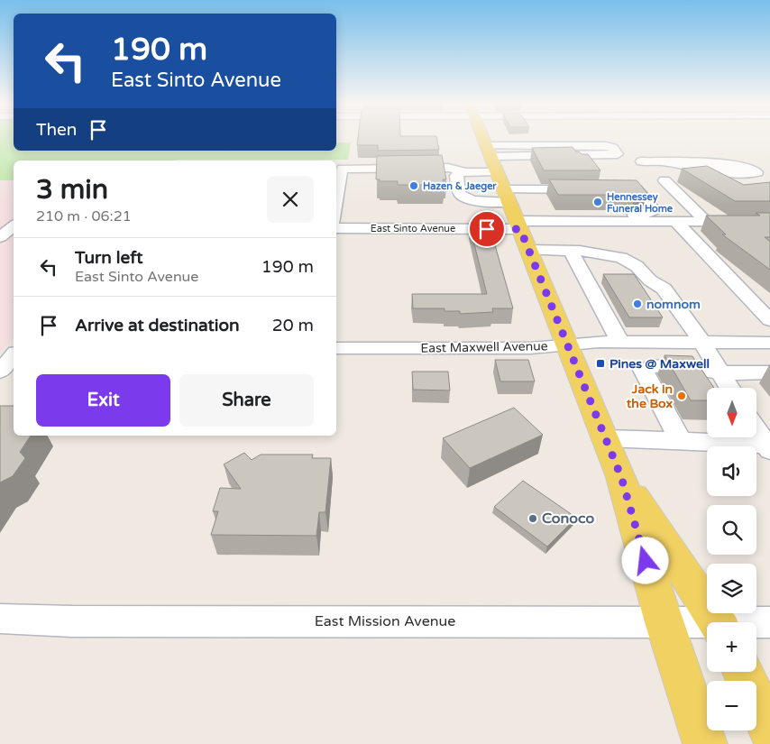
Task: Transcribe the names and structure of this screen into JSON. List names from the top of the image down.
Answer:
{
  "streets": {
    "street": ["East Sinto Avenue", "East Maxwell Avenue", "East Mission Avenue"]
  },
  "places": {
    "other": [
      "Hazen & Jaeger",
      "Hennessey Funeral Home",
      "nomnom",
      "Jack in the Box",
      "Conoco"
    ],
    "transit": ["Pines @ Maxwell"]
  },
  "north": "bottom",
  "page": {
    "turn": ["190 m", "East Sinto Avenue"],
    "then": "Then",
    "heading": ["3 min", "210 m · 06:21"],
    "list": [
      {
        "name": "Turn left",
        "note": "East Sinto Avenue",
        "value": "190 m"
      },
      {
        "name": "Arrive at destination",
        "value": "20 m"
      }
    ],
    "buttons": ["Exit", "Share"],
    "map_buttons": ["+", "−"]
  }
}
